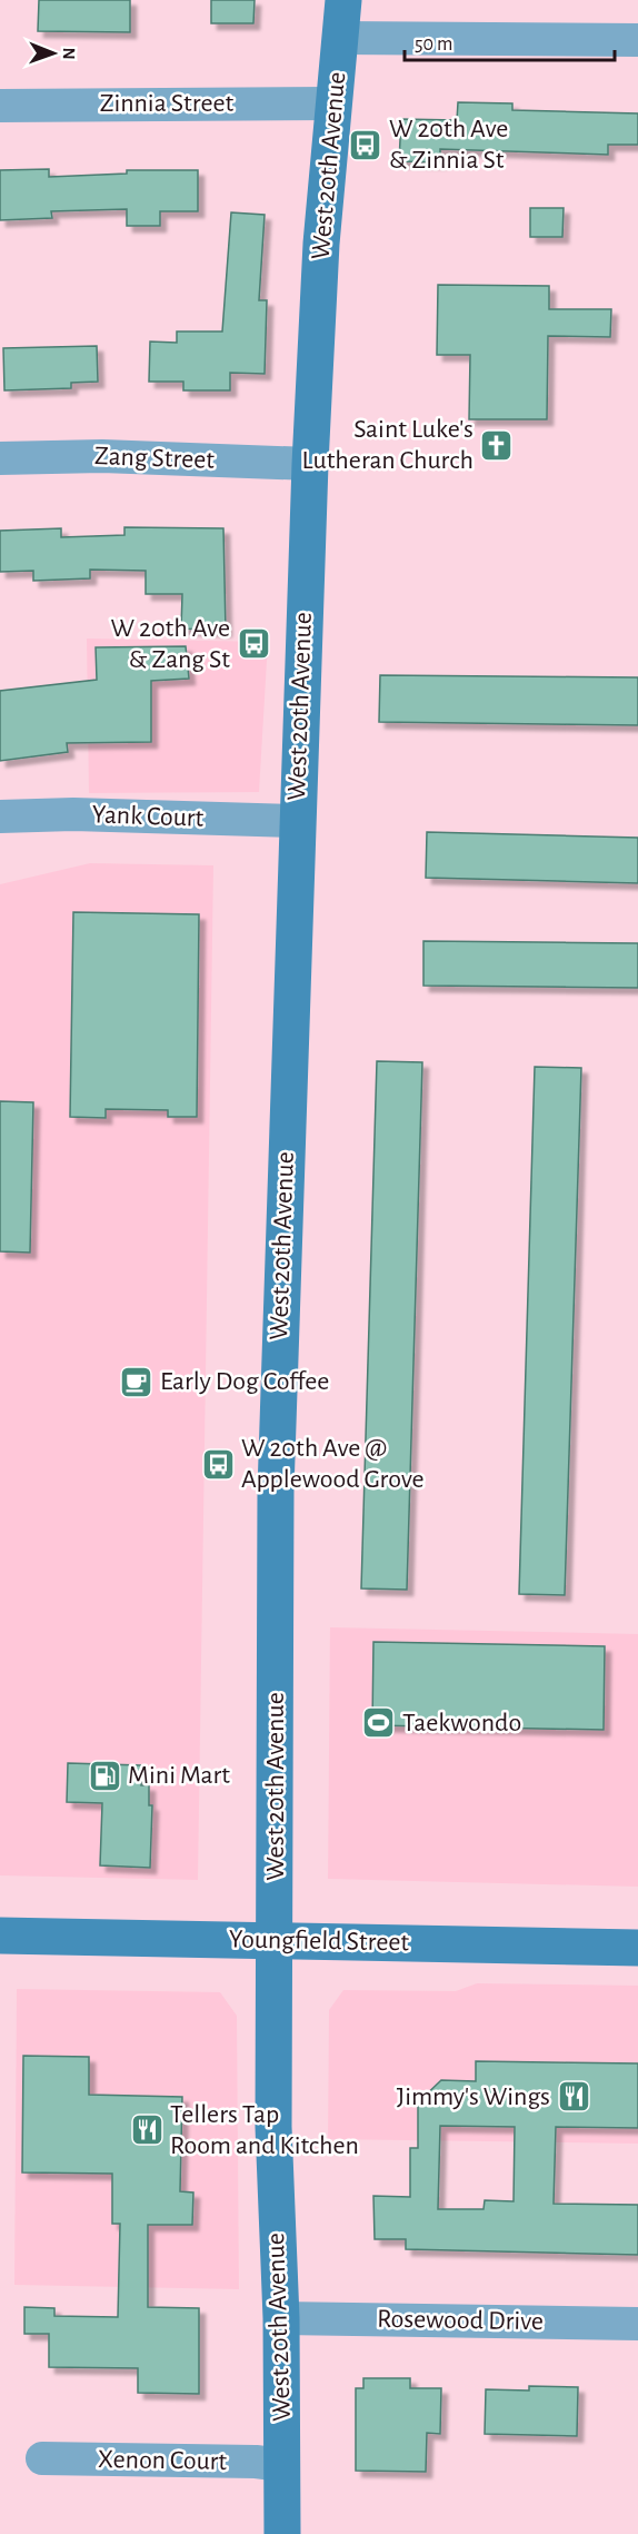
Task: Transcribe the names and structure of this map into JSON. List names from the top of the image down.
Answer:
{
  "streets": {
    "street": [
      "Zinnia Street",
      "West 20th Avenue",
      "Zang Street",
      "Yank Court",
      "Youngfield Street",
      "Rosewood Drive",
      "Xenon Court"
    ]
  },
  "crossings": [
    ["Zinnia Street", "West 20th Avenue"],
    ["West 20th Avenue", "Zang Street"],
    ["West 20th Avenue", "Yank Court"],
    ["West 20th Avenue", "Youngfield Street"],
    ["West 20th Avenue", "Rosewood Drive"],
    ["West 20th Avenue", "Xenon Court"]
  ],
  "places": {
    "bus stop": ["W 20th Ave & Zinnia St", "W 20th Ave & Zang St", "W 20th Ave @ Applewood Grove"],
    "church": ["Saint Luke's Lutheran Church"],
    "cafe": ["Early Dog Coffee"],
    "sports": ["Taekwondo"],
    "fuel station": ["Mini Mart"],
    "restaurant": ["Jimmy's Wings", "Tellers Tap Room and Kitchen"]
  },
  "scale_bar": "50 m",
  "north": "right"
}
